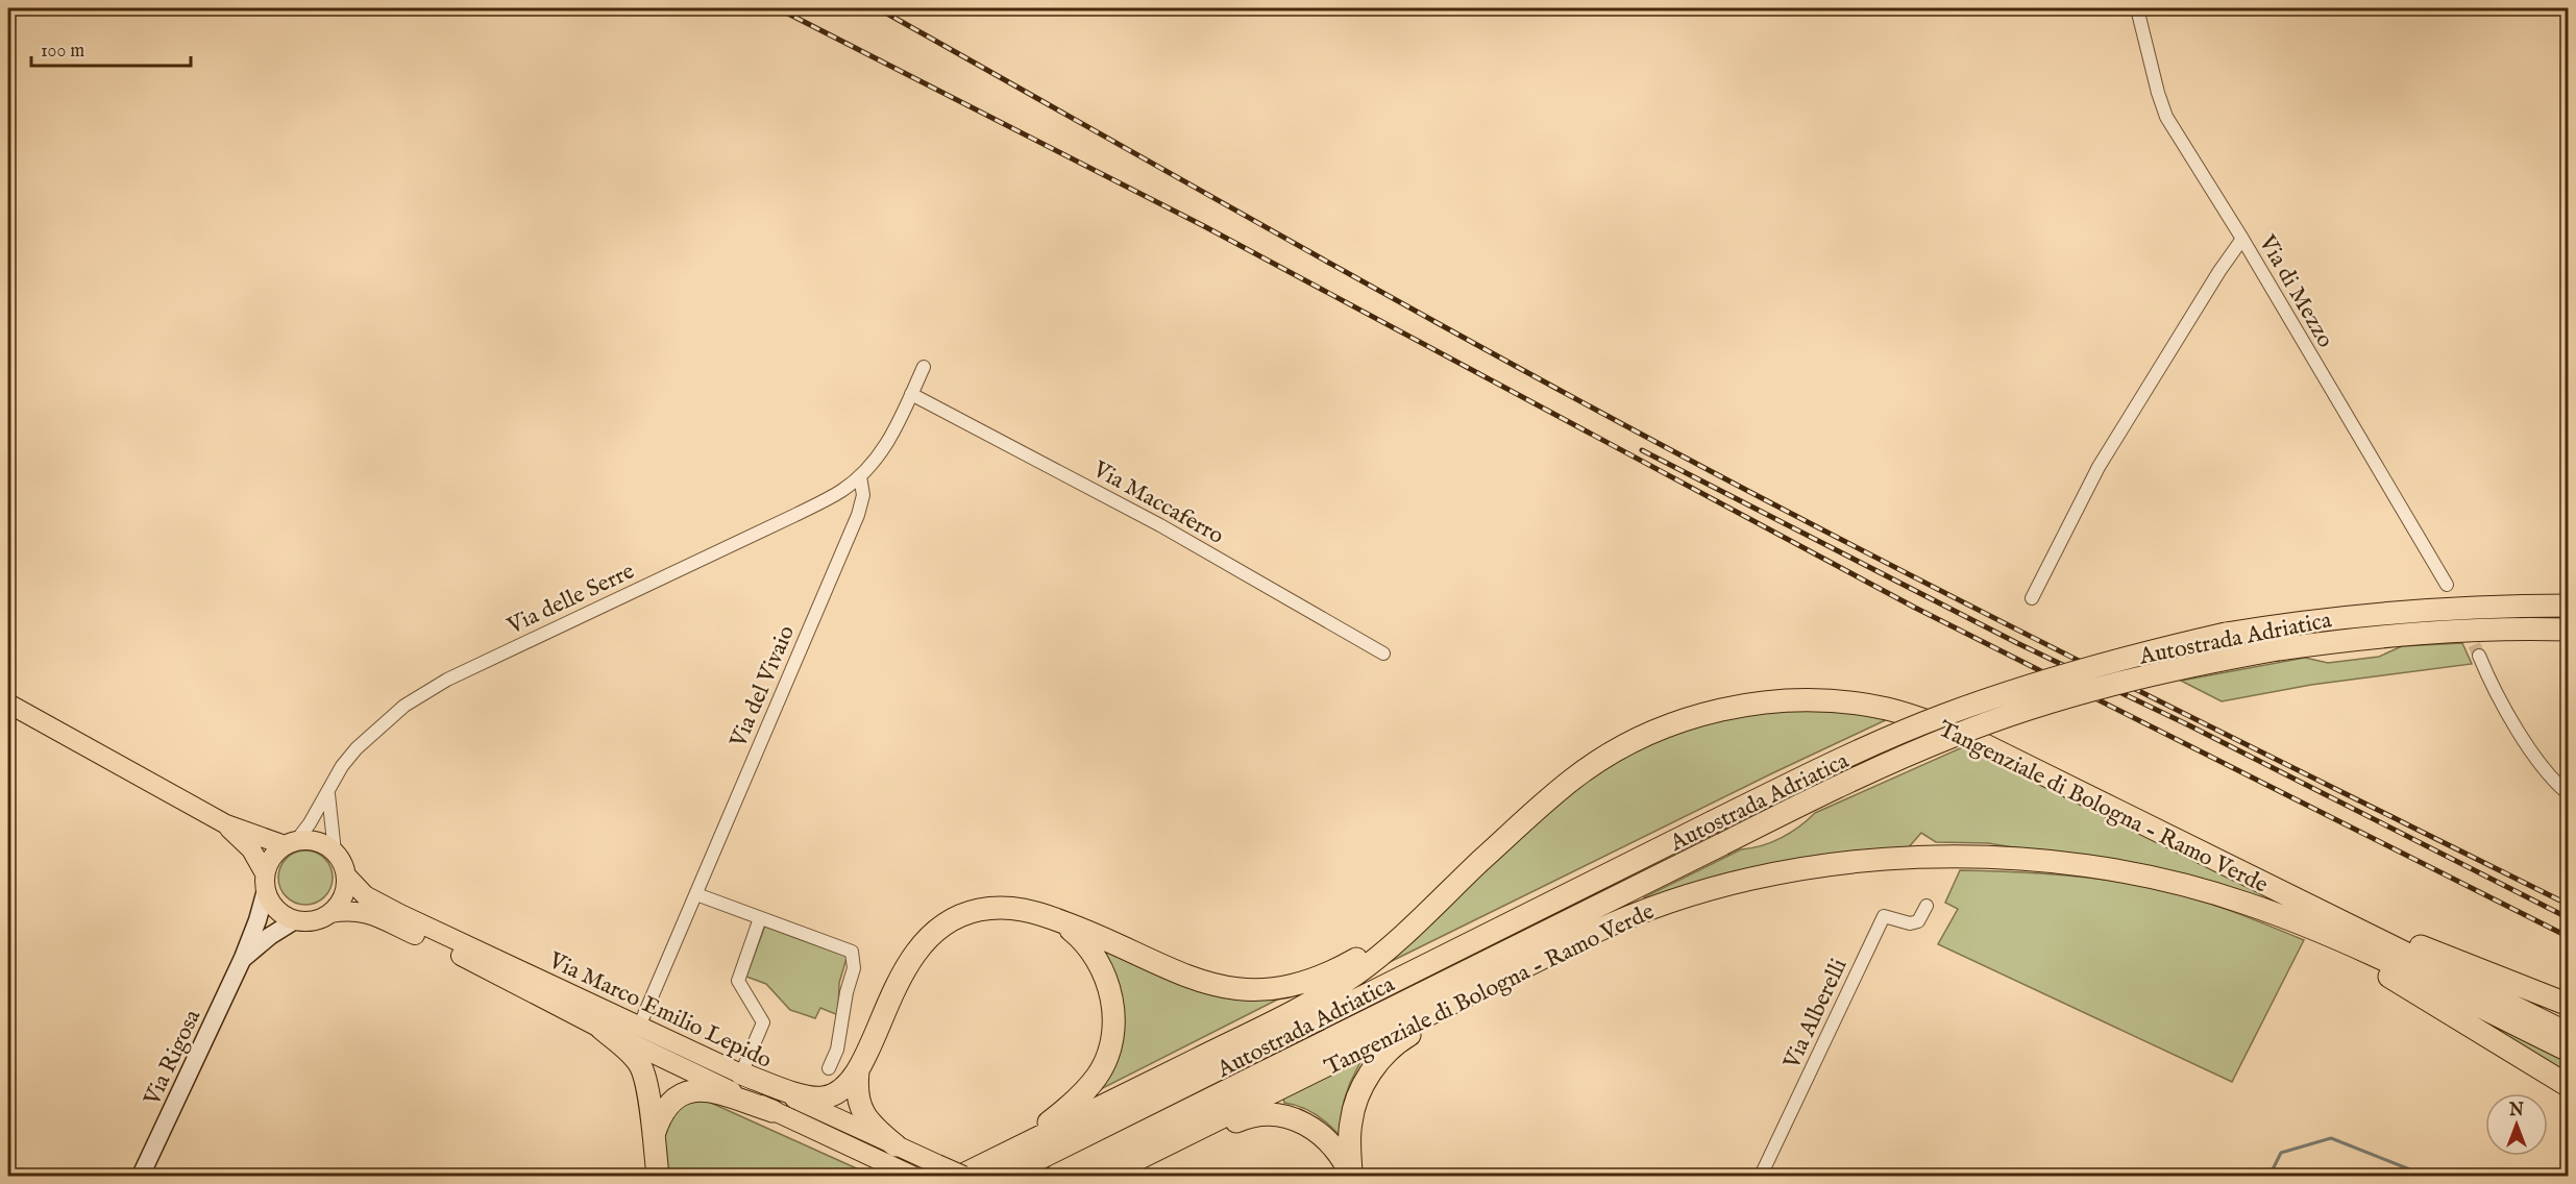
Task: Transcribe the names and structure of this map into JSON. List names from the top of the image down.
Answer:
{
  "streets": {
    "highway": ["Autostrada Adriatica", "Tangenziale di Bologna - Ramo Verde"],
    "main road": ["Via Marco Emilio Lepido", "Via Rigosa"],
    "street": [
      "Via di Mezzo",
      "Via Maccaferro",
      "Via delle Serre",
      "Via del Vivaio",
      "Via Alberelli"
    ]
  },
  "crossings": [
    ["Via delle Serre", "Via del Vivaio"],
    ["Via delle Serre", "Via Marco Emilio Lepido"],
    ["Via delle Serre", "Via Rigosa"],
    ["Via del Vivaio", "Via Marco Emilio Lepido"],
    ["Tangenziale di Bologna - Ramo Verde", "Via Marco Emilio Lepido"],
    ["Via Marco Emilio Lepido", "Via Rigosa"]
  ],
  "scale_bar": "100 m",
  "north": "top"
}
